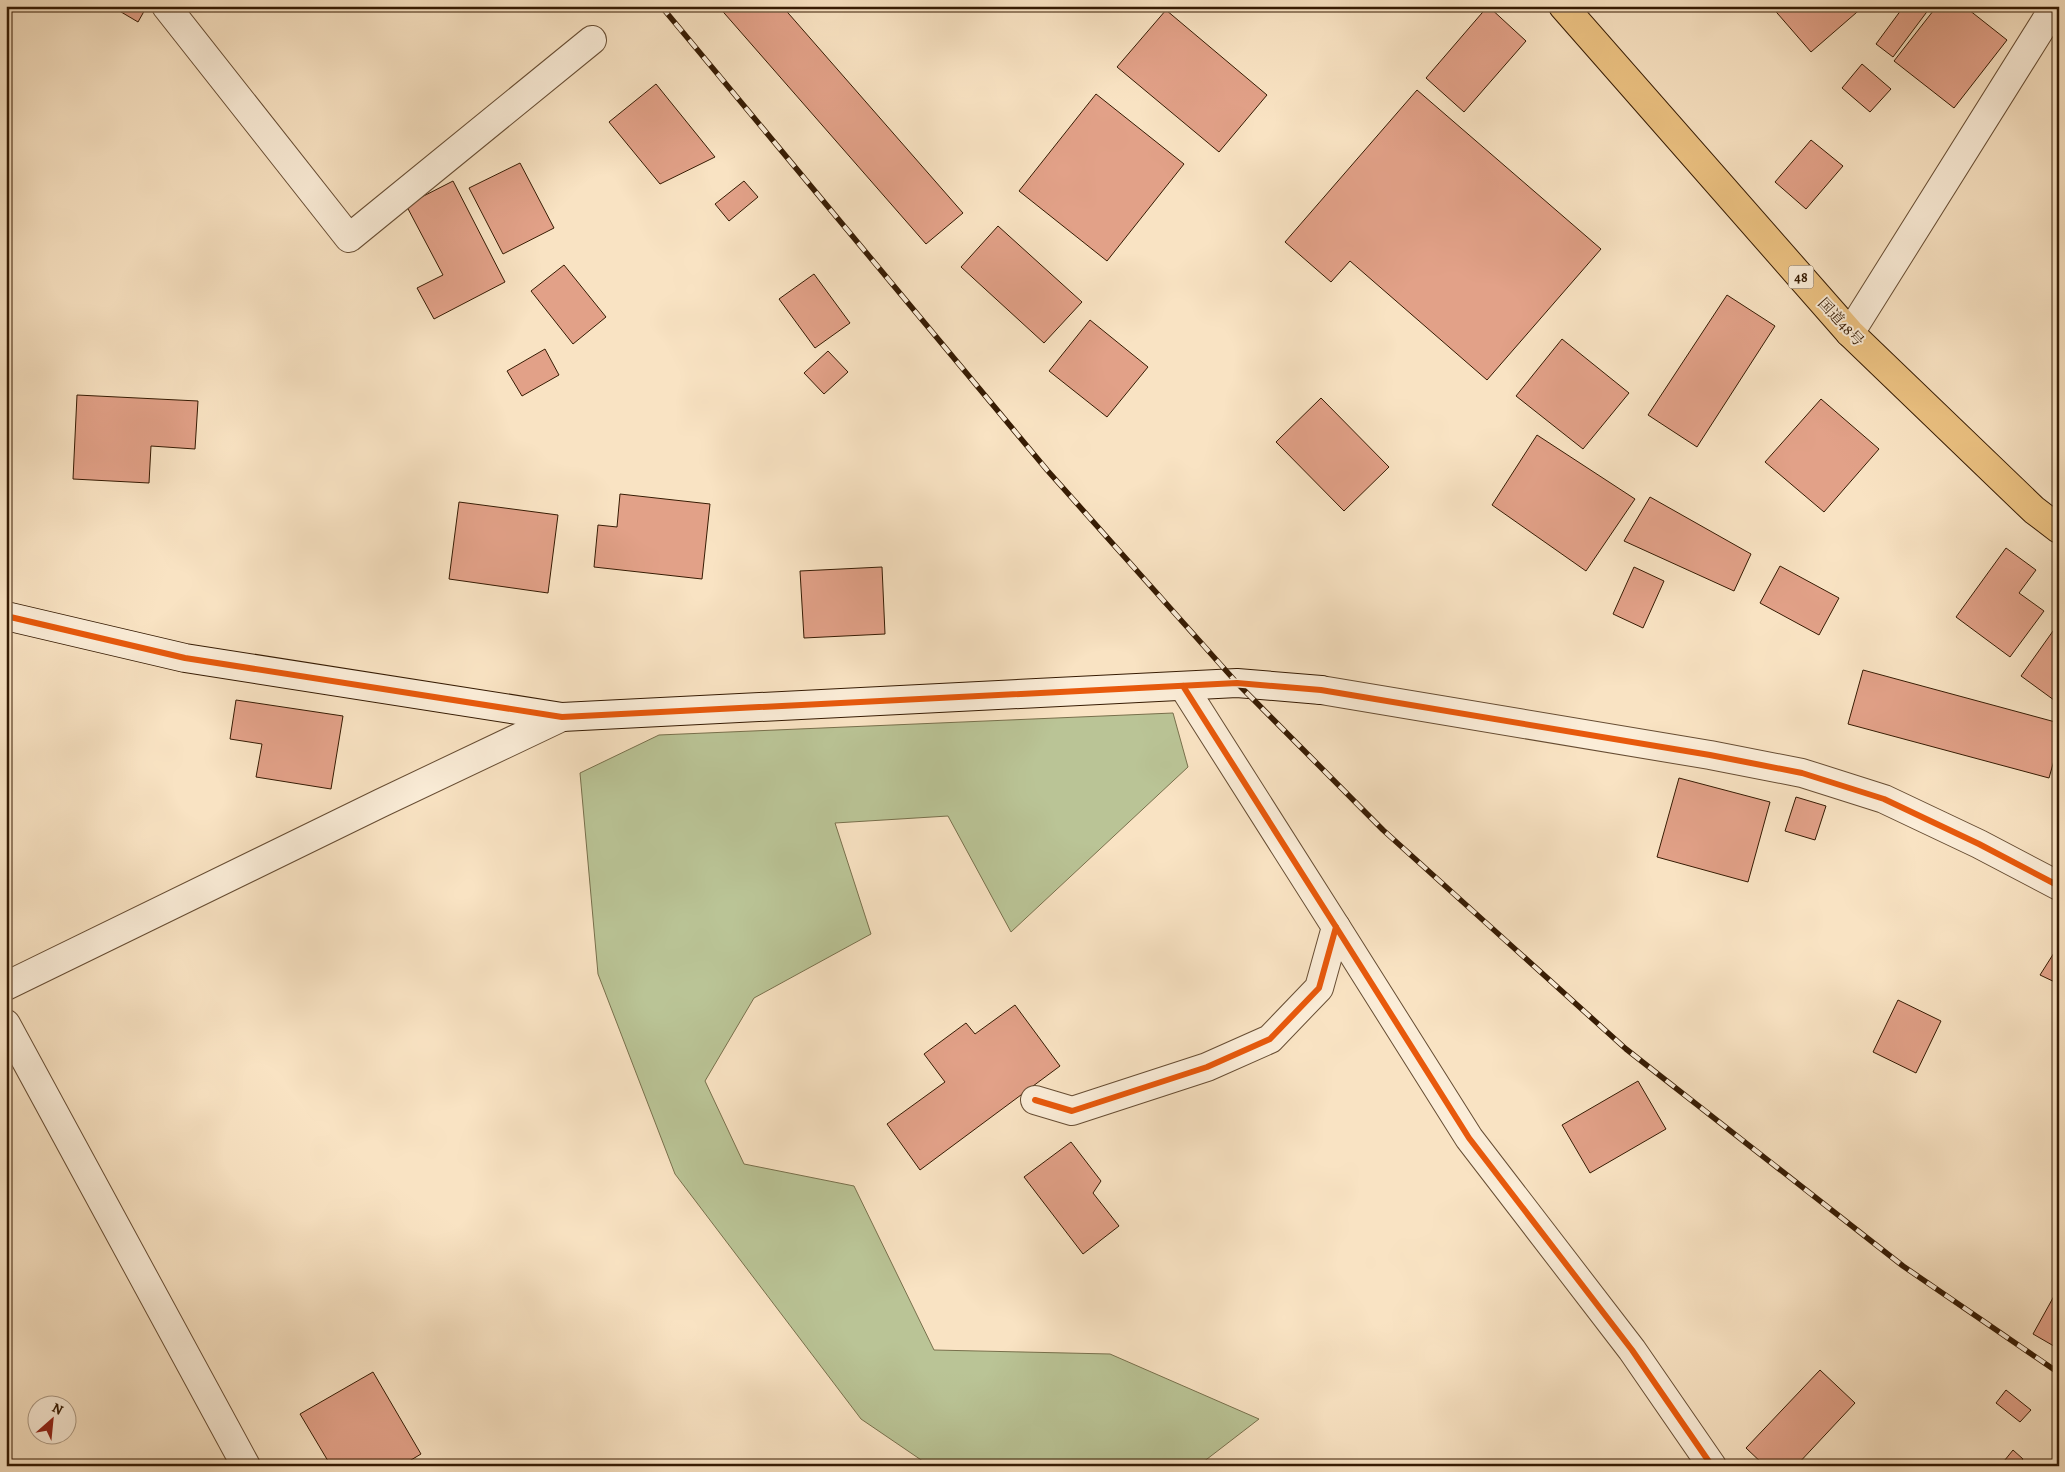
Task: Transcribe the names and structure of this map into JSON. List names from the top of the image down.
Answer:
{
  "streets": {
    "highway": ["48", "国道48号"]
  },
  "north": "top right"
}
